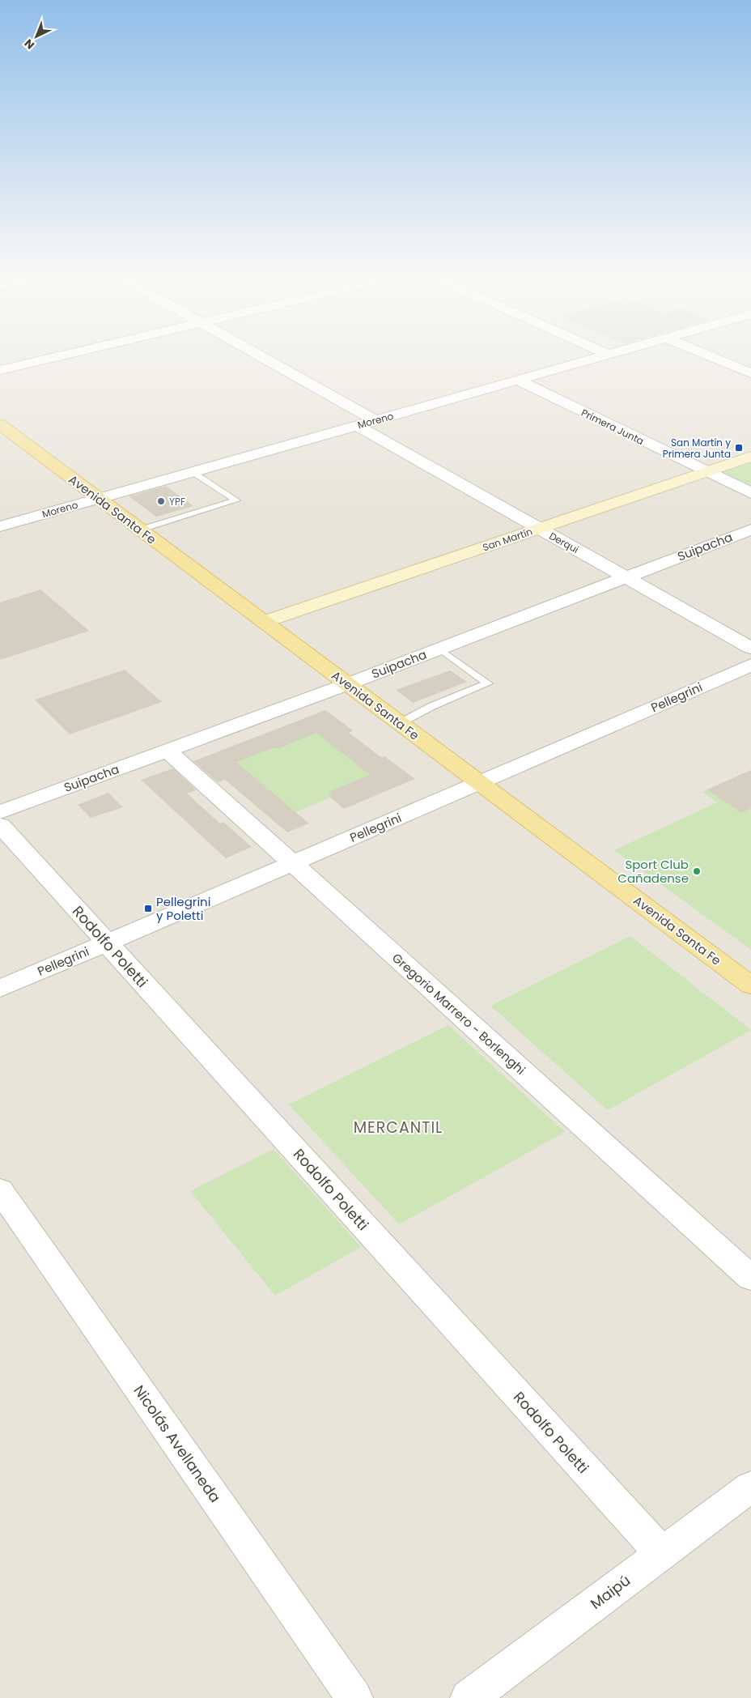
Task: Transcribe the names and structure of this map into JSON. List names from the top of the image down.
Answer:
{
  "streets": {
    "main road": ["Avenida Santa Fe", "San Martín"],
    "street": [
      "Moreno",
      "Primera Junta",
      "Derqui",
      "Suipacha",
      "Pellegrini",
      "Rodolfo Poletti",
      "Gregorio Marrero - Borlenghi",
      "Nicolás Avellaneda",
      "Maipú"
    ]
  },
  "crossings": [
    ["Moreno", "Primera Junta"],
    ["Moreno", "Avenida Santa Fe"],
    ["Moreno", "Derqui"],
    ["Primera Junta", "San Martín"],
    ["Avenida Santa Fe", "San Martín"],
    ["Avenida Santa Fe", "Suipacha"],
    ["Avenida Santa Fe", "Pellegrini"],
    ["San Martín", "Derqui"],
    ["Derqui", "Suipacha"],
    ["Suipacha", "Gregorio Marrero - Borlenghi"],
    ["Pellegrini", "Rodolfo Poletti"],
    ["Pellegrini", "Gregorio Marrero - Borlenghi"],
    ["Rodolfo Poletti", "Maipú"]
  ],
  "districts": ["MERCANTIL"],
  "places": {
    "transit": ["San Martín y Primera Junta", "Pellegrini y Poletti"],
    "other": ["YPF", "Sport Club Cañadense"]
  },
  "north": "bottom left"
}
